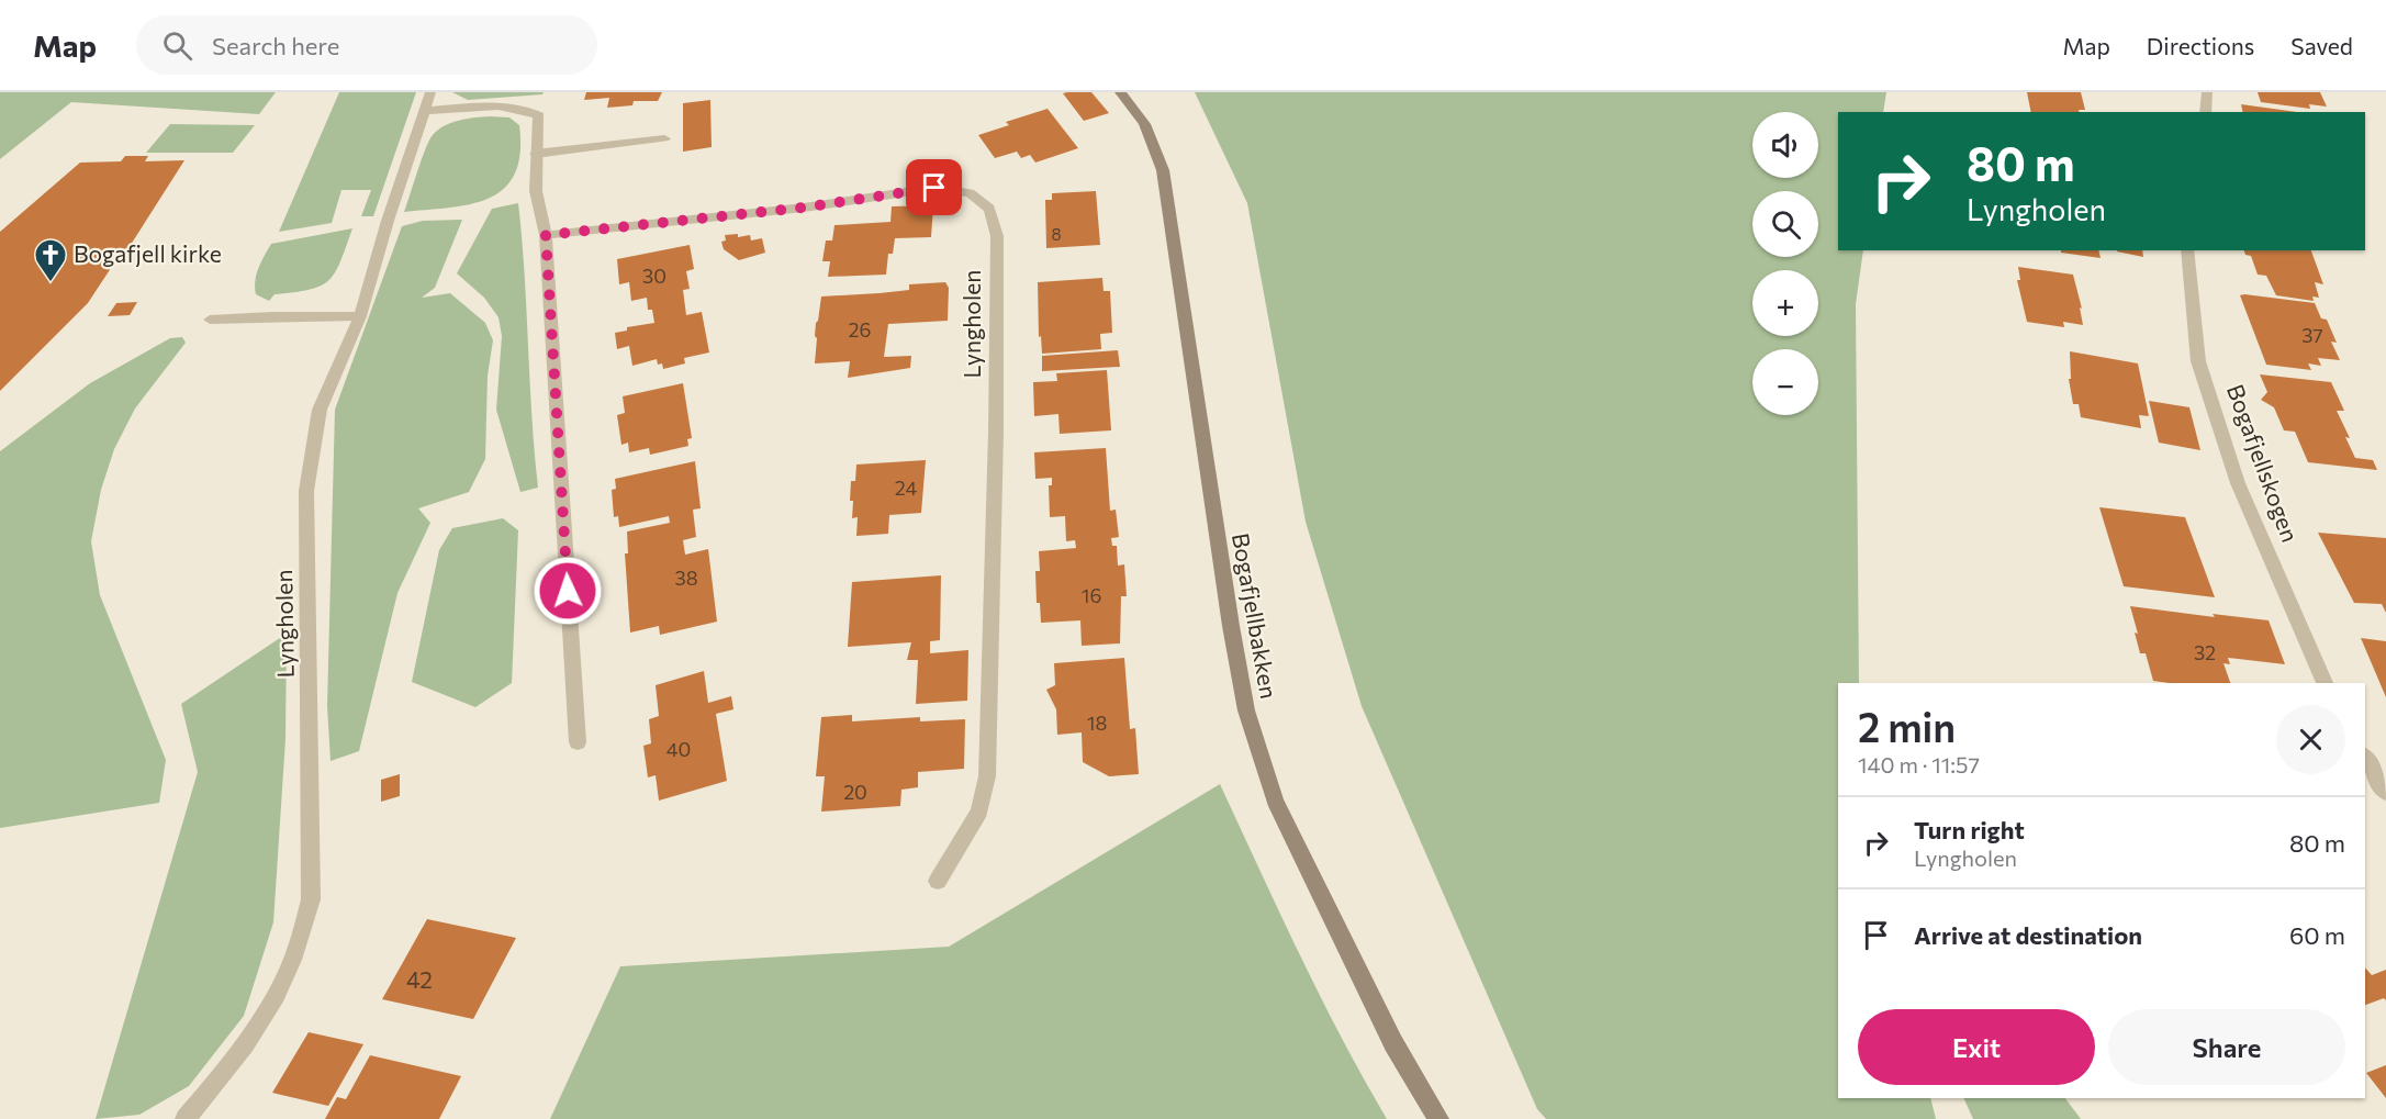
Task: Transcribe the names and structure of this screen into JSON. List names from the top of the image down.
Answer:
{
  "streets": {
    "street": ["Lyngholen", "Bogafjellskogen", "Bogafjellbakken"]
  },
  "places": {
    "church": ["Bogafjell kirke"]
  },
  "house_numbers": [
    "8",
    "30",
    "26",
    "37",
    "24",
    "38",
    "16",
    "32",
    "18",
    "40",
    "20",
    "42"
  ],
  "page": {
    "header": "Map",
    "search": "Search here",
    "nav": ["Map", "Directions", "Saved"],
    "map_buttons": ["+", "−"],
    "turn": ["80 m", "Lyngholen"],
    "heading": ["2 min", "140 m · 11:57"],
    "list": [
      {
        "name": "Turn right",
        "note": "Lyngholen",
        "value": "80 m"
      },
      {
        "name": "Arrive at destination",
        "value": "60 m"
      }
    ],
    "buttons": ["Exit", "Share"]
  }
}
